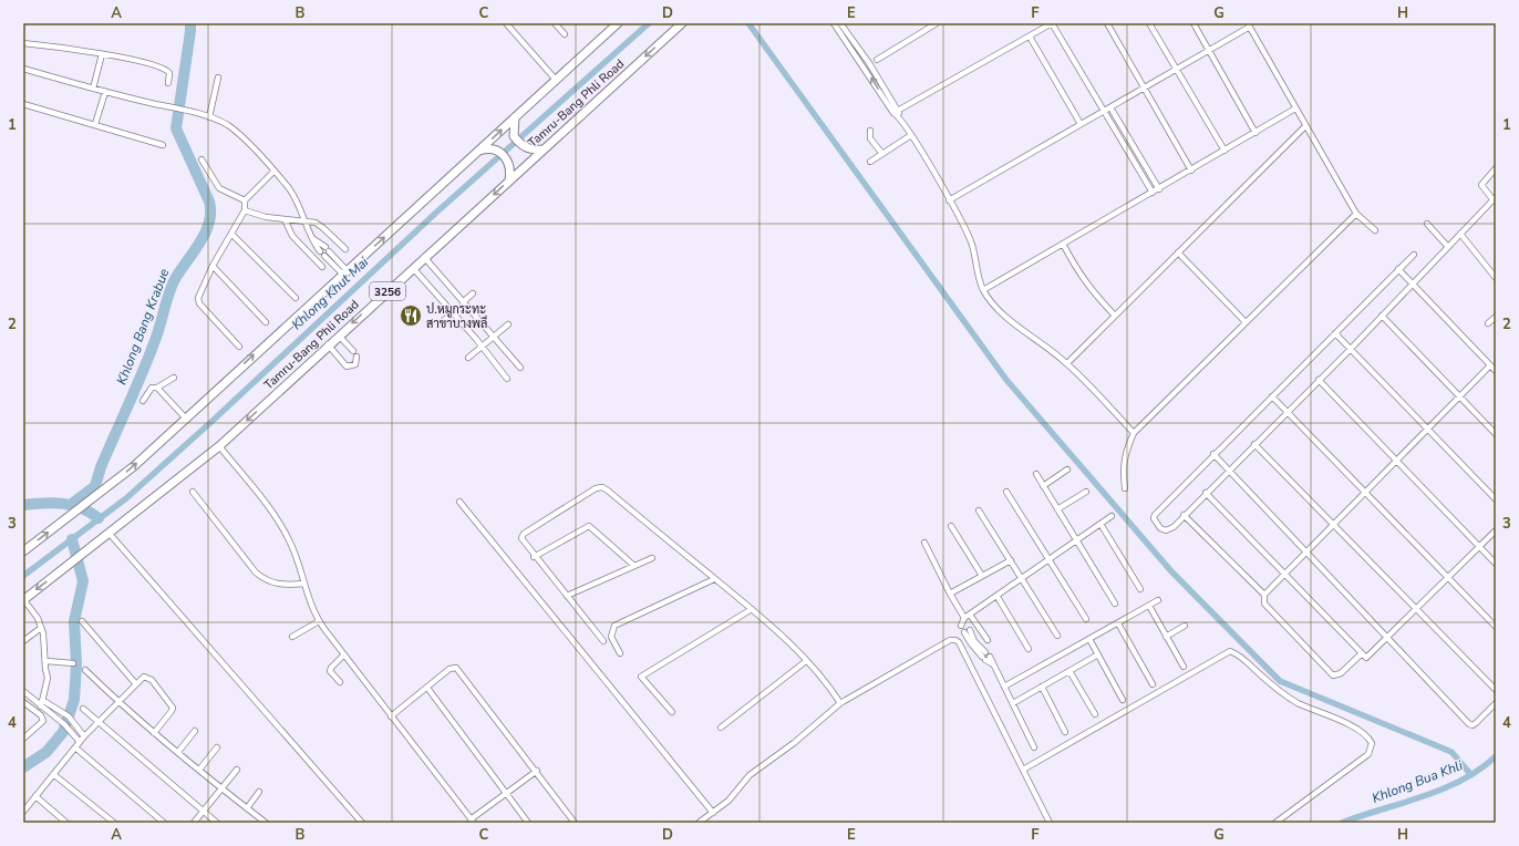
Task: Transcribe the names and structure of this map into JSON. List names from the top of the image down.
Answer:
{
  "streets": {
    "main road": ["Tamru-Bang Phli Road", "3256"]
  },
  "water": ["Khlong Khut Mai", "Khlong Bang Krabue", "Khlong Bua Khli"],
  "places": {
    "restaurant": ["ป.หมูกระทะ สาขาบางพลี"]
  },
  "grid": {
    "columns": [
      "A",
      "B",
      "C",
      "D",
      "E",
      "F",
      "G",
      "H"
    ],
    "rows": [
      "1",
      "2",
      "3",
      "4"
    ]
  }
}
